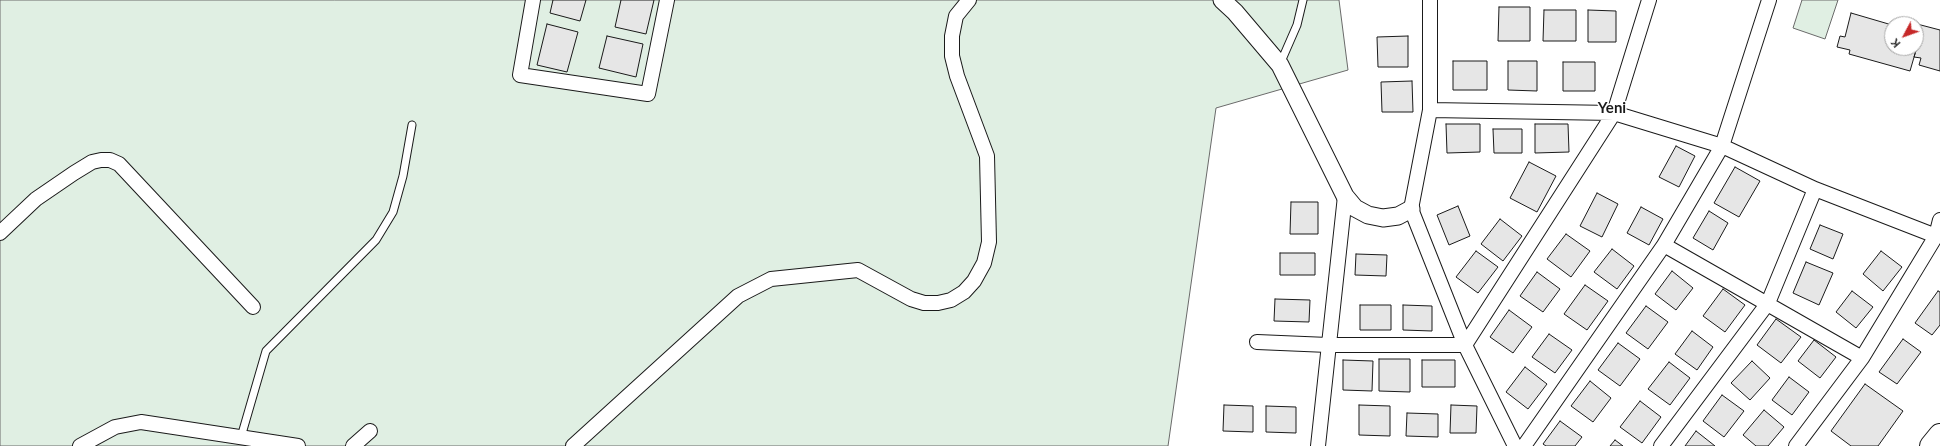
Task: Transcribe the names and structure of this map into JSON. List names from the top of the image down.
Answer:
{
  "districts": ["Yeni"],
  "north": "bottom left"
}
